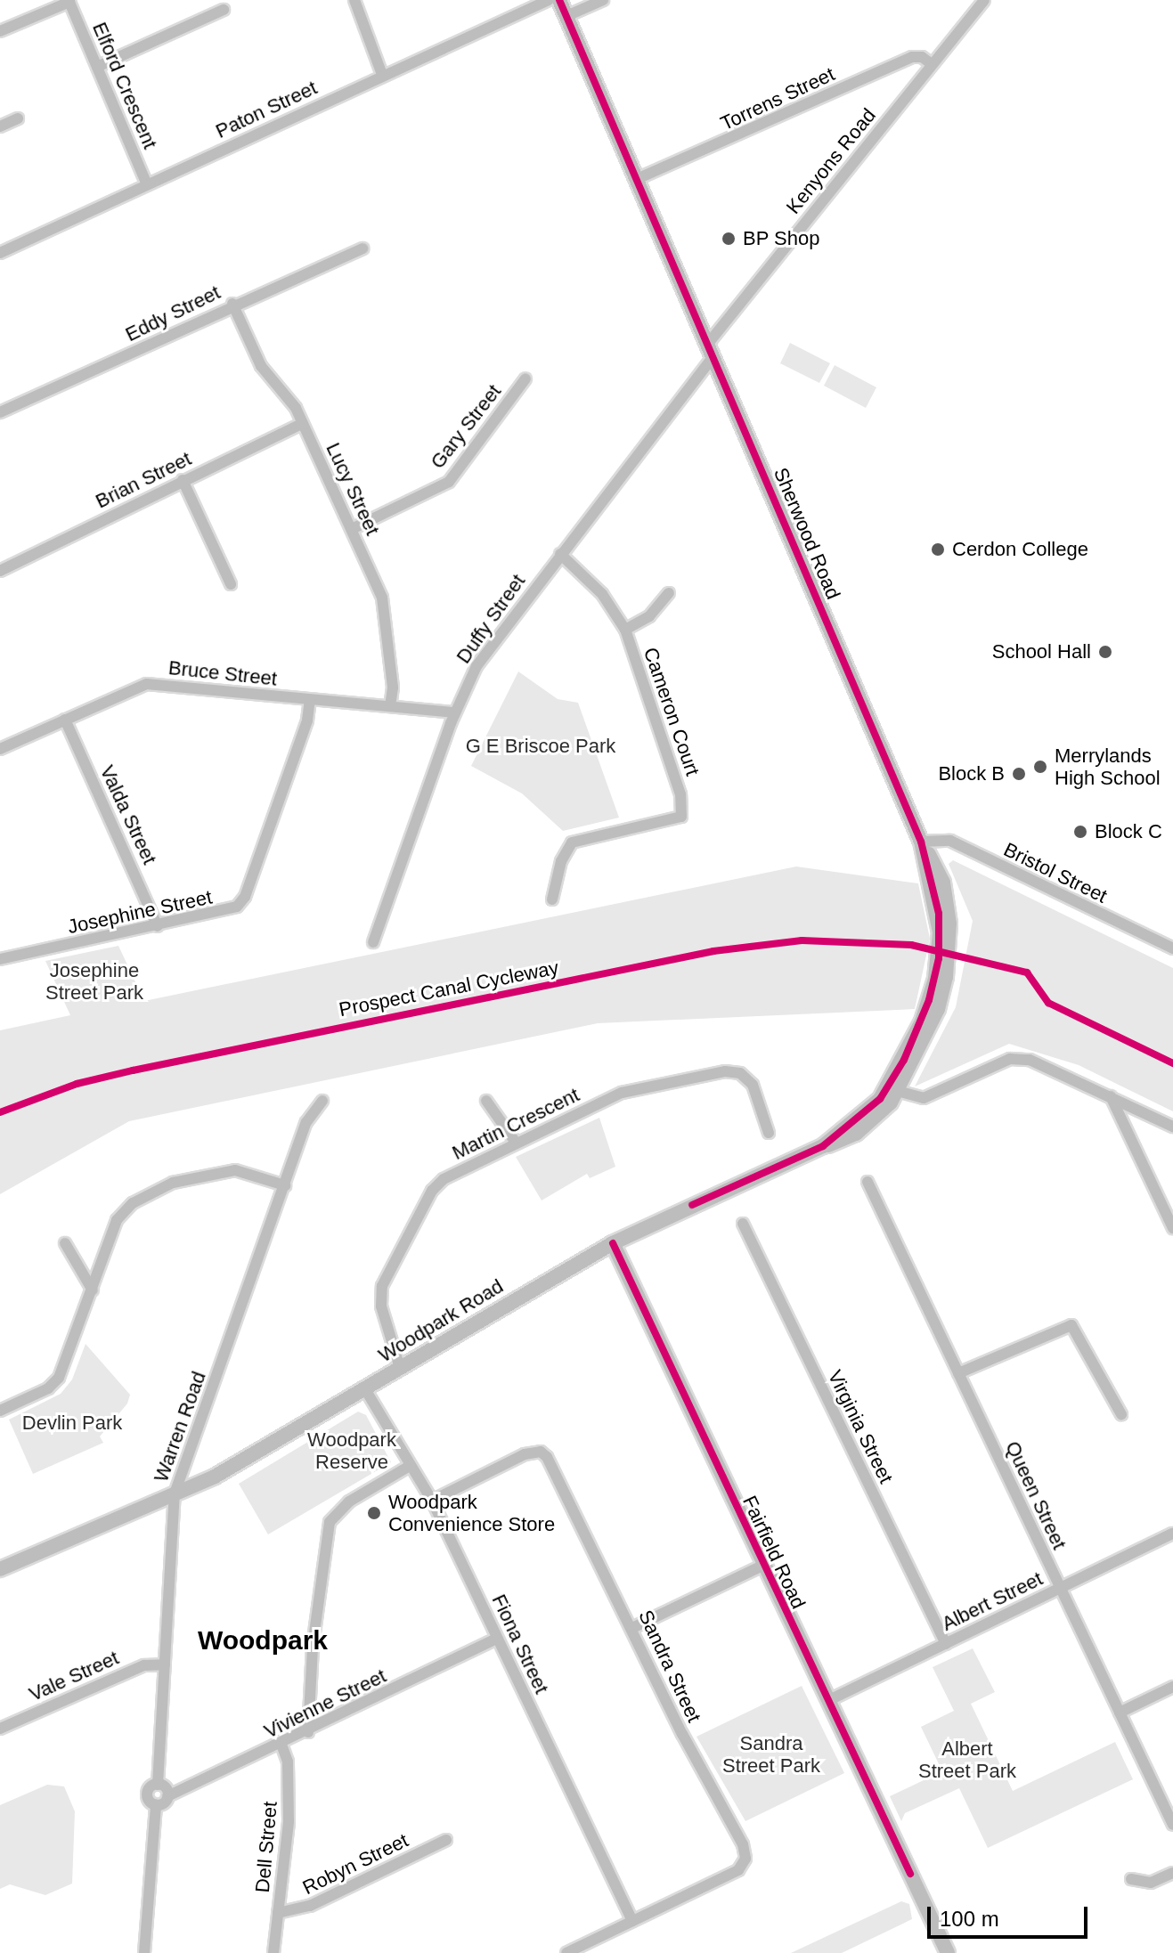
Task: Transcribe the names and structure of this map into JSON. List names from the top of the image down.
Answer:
{
  "streets": {
    "main road": ["Sherwood Road", "Woodpark Road", "Fairfield Road"],
    "street": [
      "Elford Crescent",
      "Torrens Street",
      "Paton Street",
      "Kenyons Road",
      "Eddy Street",
      "Gary Street",
      "Brian Street",
      "Lucy Street",
      "Duffy Street",
      "Bruce Street",
      "Cameron Court",
      "Valda Street",
      "Bristol Street",
      "Josephine Street",
      "Martin Crescent",
      "Warren Road",
      "Virginia Street",
      "Queen Street",
      "Albert Street",
      "Fiona Street",
      "Sandra Street",
      "Vale Street",
      "Vivienne Street",
      "Dell Street",
      "Robyn Street"
    ],
    "cycle path": ["Prospect Canal Cycleway"]
  },
  "crossings": [
    ["Elford Crescent", "Paton Street"],
    ["Torrens Street", "Kenyons Road"],
    ["Torrens Street", "Sherwood Road"],
    ["Kenyons Road", "Sherwood Road"],
    ["Kenyons Road", "Duffy Street"],
    ["Eddy Street", "Lucy Street"],
    ["Gary Street", "Lucy Street"],
    ["Brian Street", "Lucy Street"],
    ["Lucy Street", "Bruce Street"],
    ["Sherwood Road", "Duffy Street"],
    ["Sherwood Road", "Bristol Street"],
    ["Sherwood Road", "Woodpark Road"],
    ["Duffy Street", "Bruce Street"],
    ["Duffy Street", "Cameron Court"],
    ["Bruce Street", "Valda Street"],
    ["Bruce Street", "Josephine Street"],
    ["Valda Street", "Josephine Street"],
    ["Martin Crescent", "Woodpark Road"],
    ["Woodpark Road", "Warren Road"],
    ["Woodpark Road", "Fairfield Road"],
    ["Woodpark Road", "Fiona Street"],
    ["Warren Road", "Vale Street"],
    ["Warren Road", "Vivienne Street"],
    ["Virginia Street", "Albert Street"],
    ["Queen Street", "Albert Street"],
    ["Fairfield Road", "Albert Street"],
    ["Fiona Street", "Sandra Street"],
    ["Fiona Street", "Vivienne Street"],
    ["Vivienne Street", "Dell Street"],
    ["Dell Street", "Robyn Street"]
  ],
  "districts": ["Woodpark"],
  "parks": [
    "G E Briscoe Park",
    "Josephine Street Park",
    "Devlin Park",
    "Woodpark Reserve",
    "Sandra Street Park",
    "Albert Street Park"
  ],
  "places": [
    "BP Shop",
    "Cerdon College",
    "School Hall",
    "Merrylands High School",
    "Block B",
    "Block C",
    "Woodpark Convenience Store"
  ],
  "scale_bar": "100 m"
}
